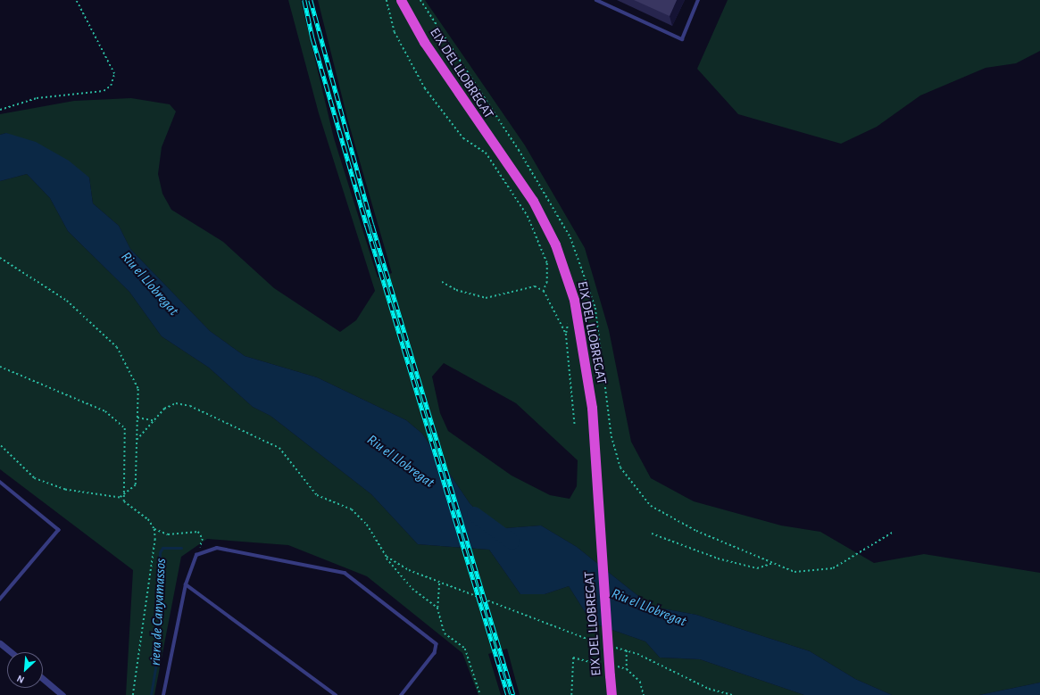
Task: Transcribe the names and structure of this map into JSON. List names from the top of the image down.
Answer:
{
  "streets": {
    "highway": ["EIX DEL LLOBREGAT"]
  },
  "water": ["Riu el Llobregat", "riera de Canyamassos"],
  "north": "bottom left"
}
